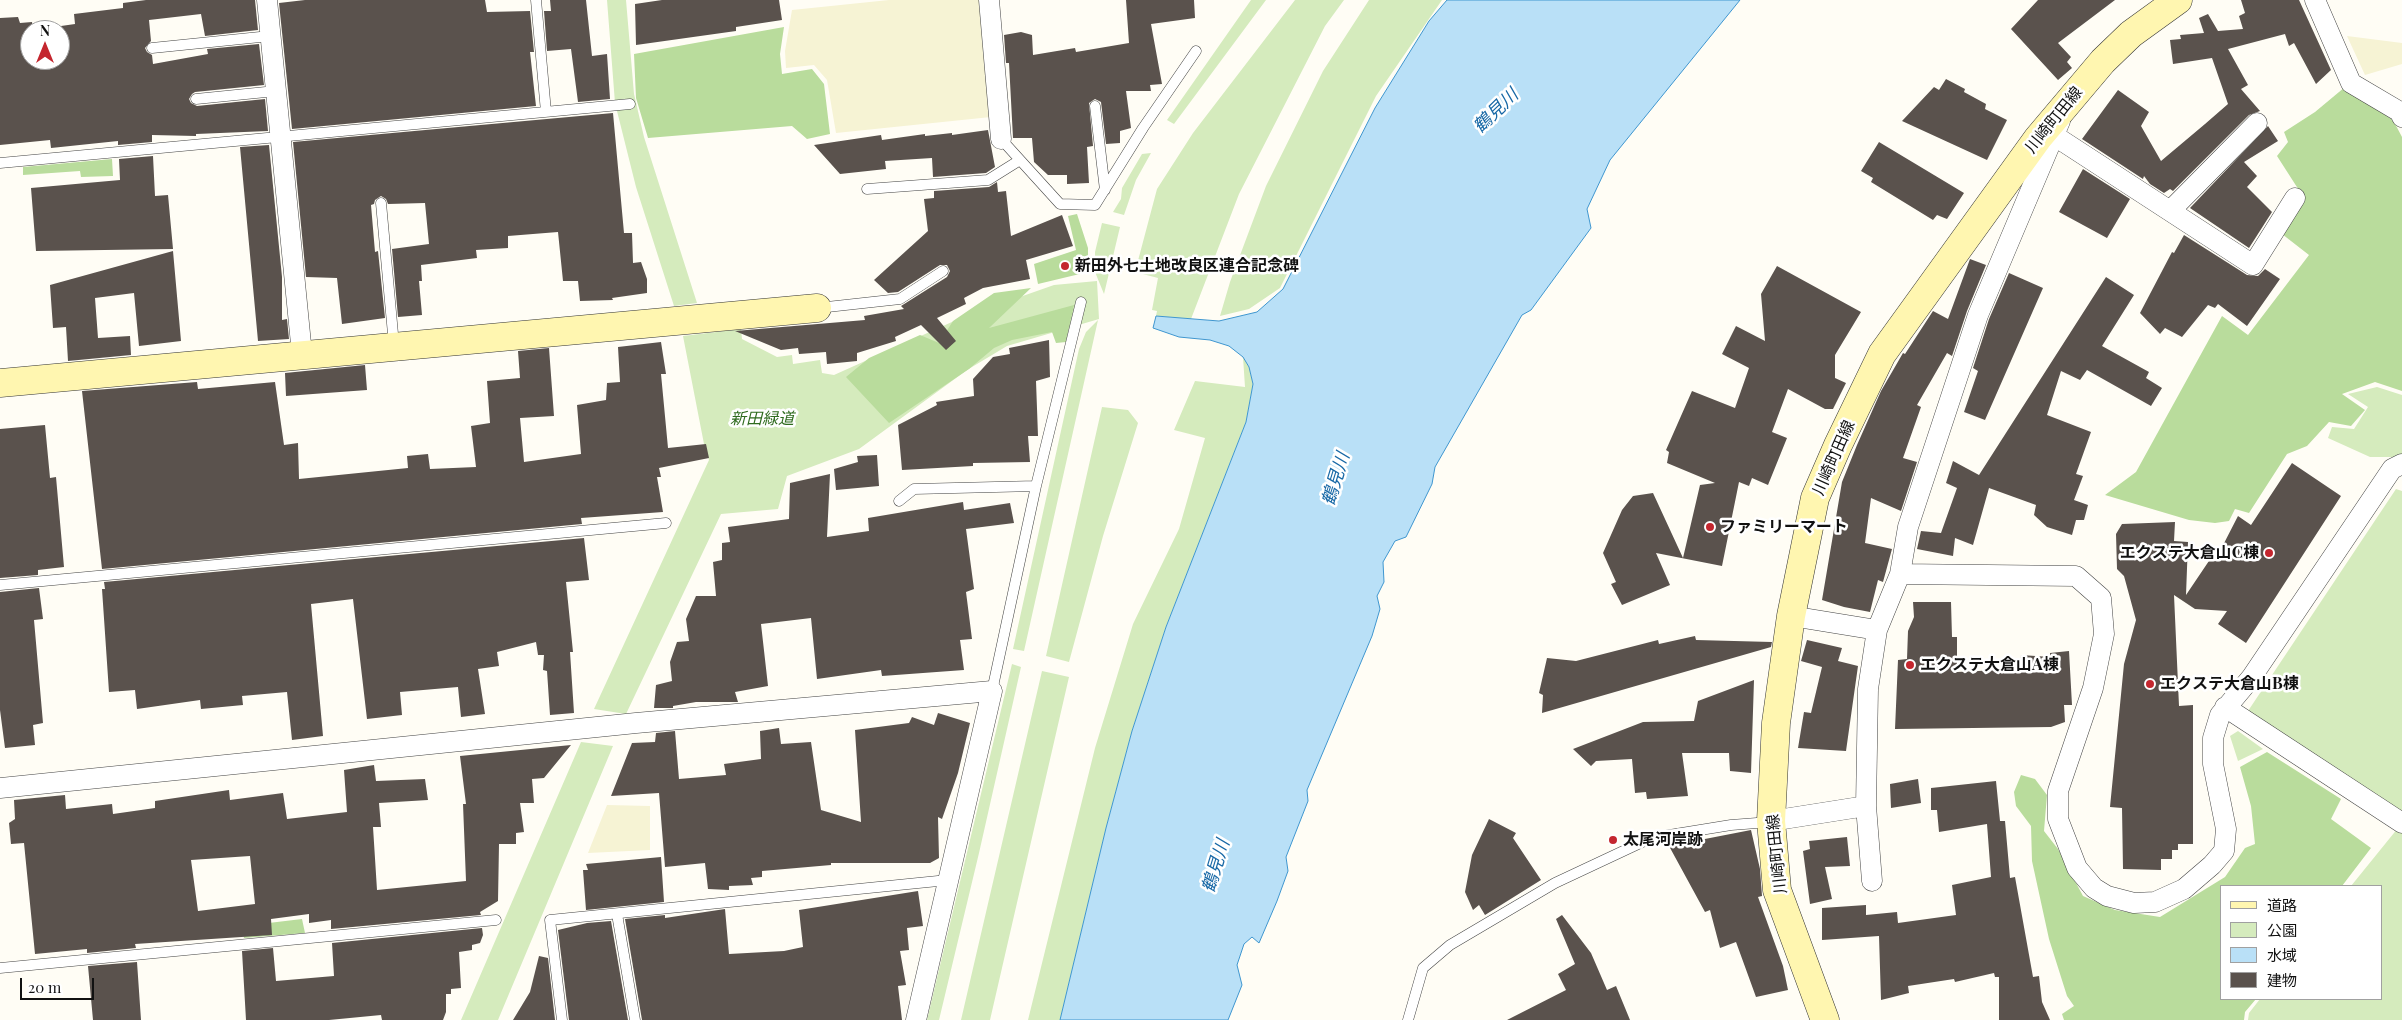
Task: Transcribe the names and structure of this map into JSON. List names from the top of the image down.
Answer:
{
  "streets": {
    "main road": ["川崎町田線"]
  },
  "water": ["鶴見川"],
  "parks": ["新田緑道"],
  "places": [
    "新田外七土地改良区連合記念碑",
    "ファミリーマート",
    "エクステ大倉山C棟",
    "エクステ大倉山A棟",
    "エクステ大倉山B棟",
    "太尾河岸跡"
  ],
  "legend": [
    "道路",
    "公園",
    "水域",
    "建物"
  ],
  "scale_bar": "20 m",
  "north": "top"
}
